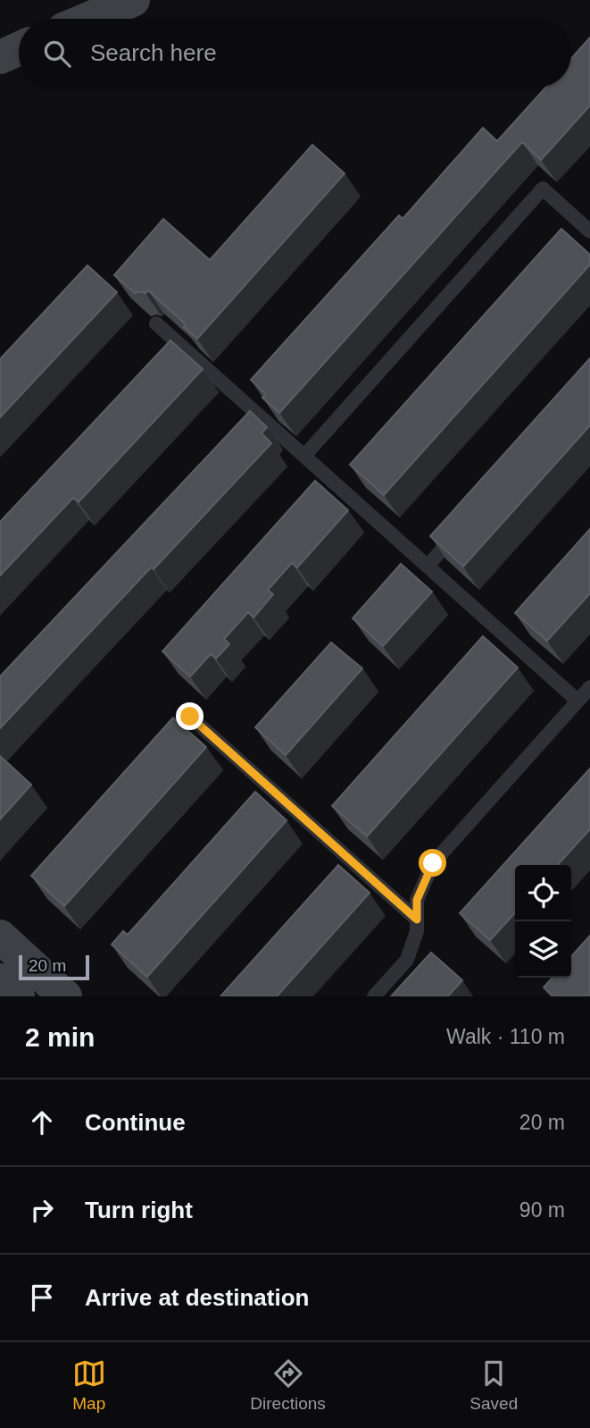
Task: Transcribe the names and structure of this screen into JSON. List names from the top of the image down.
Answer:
{
  "scale_bar": "20 m",
  "page": {
    "search": "Search here",
    "scale": "20 m",
    "heading": ["2 min", "Walk · 110 m"],
    "list": [
      ["Continue", "20 m"],
      ["Turn right", "90 m"],
      "Arrive at destination"
    ],
    "nav": ["Map", "Directions", "Saved"]
  }
}
